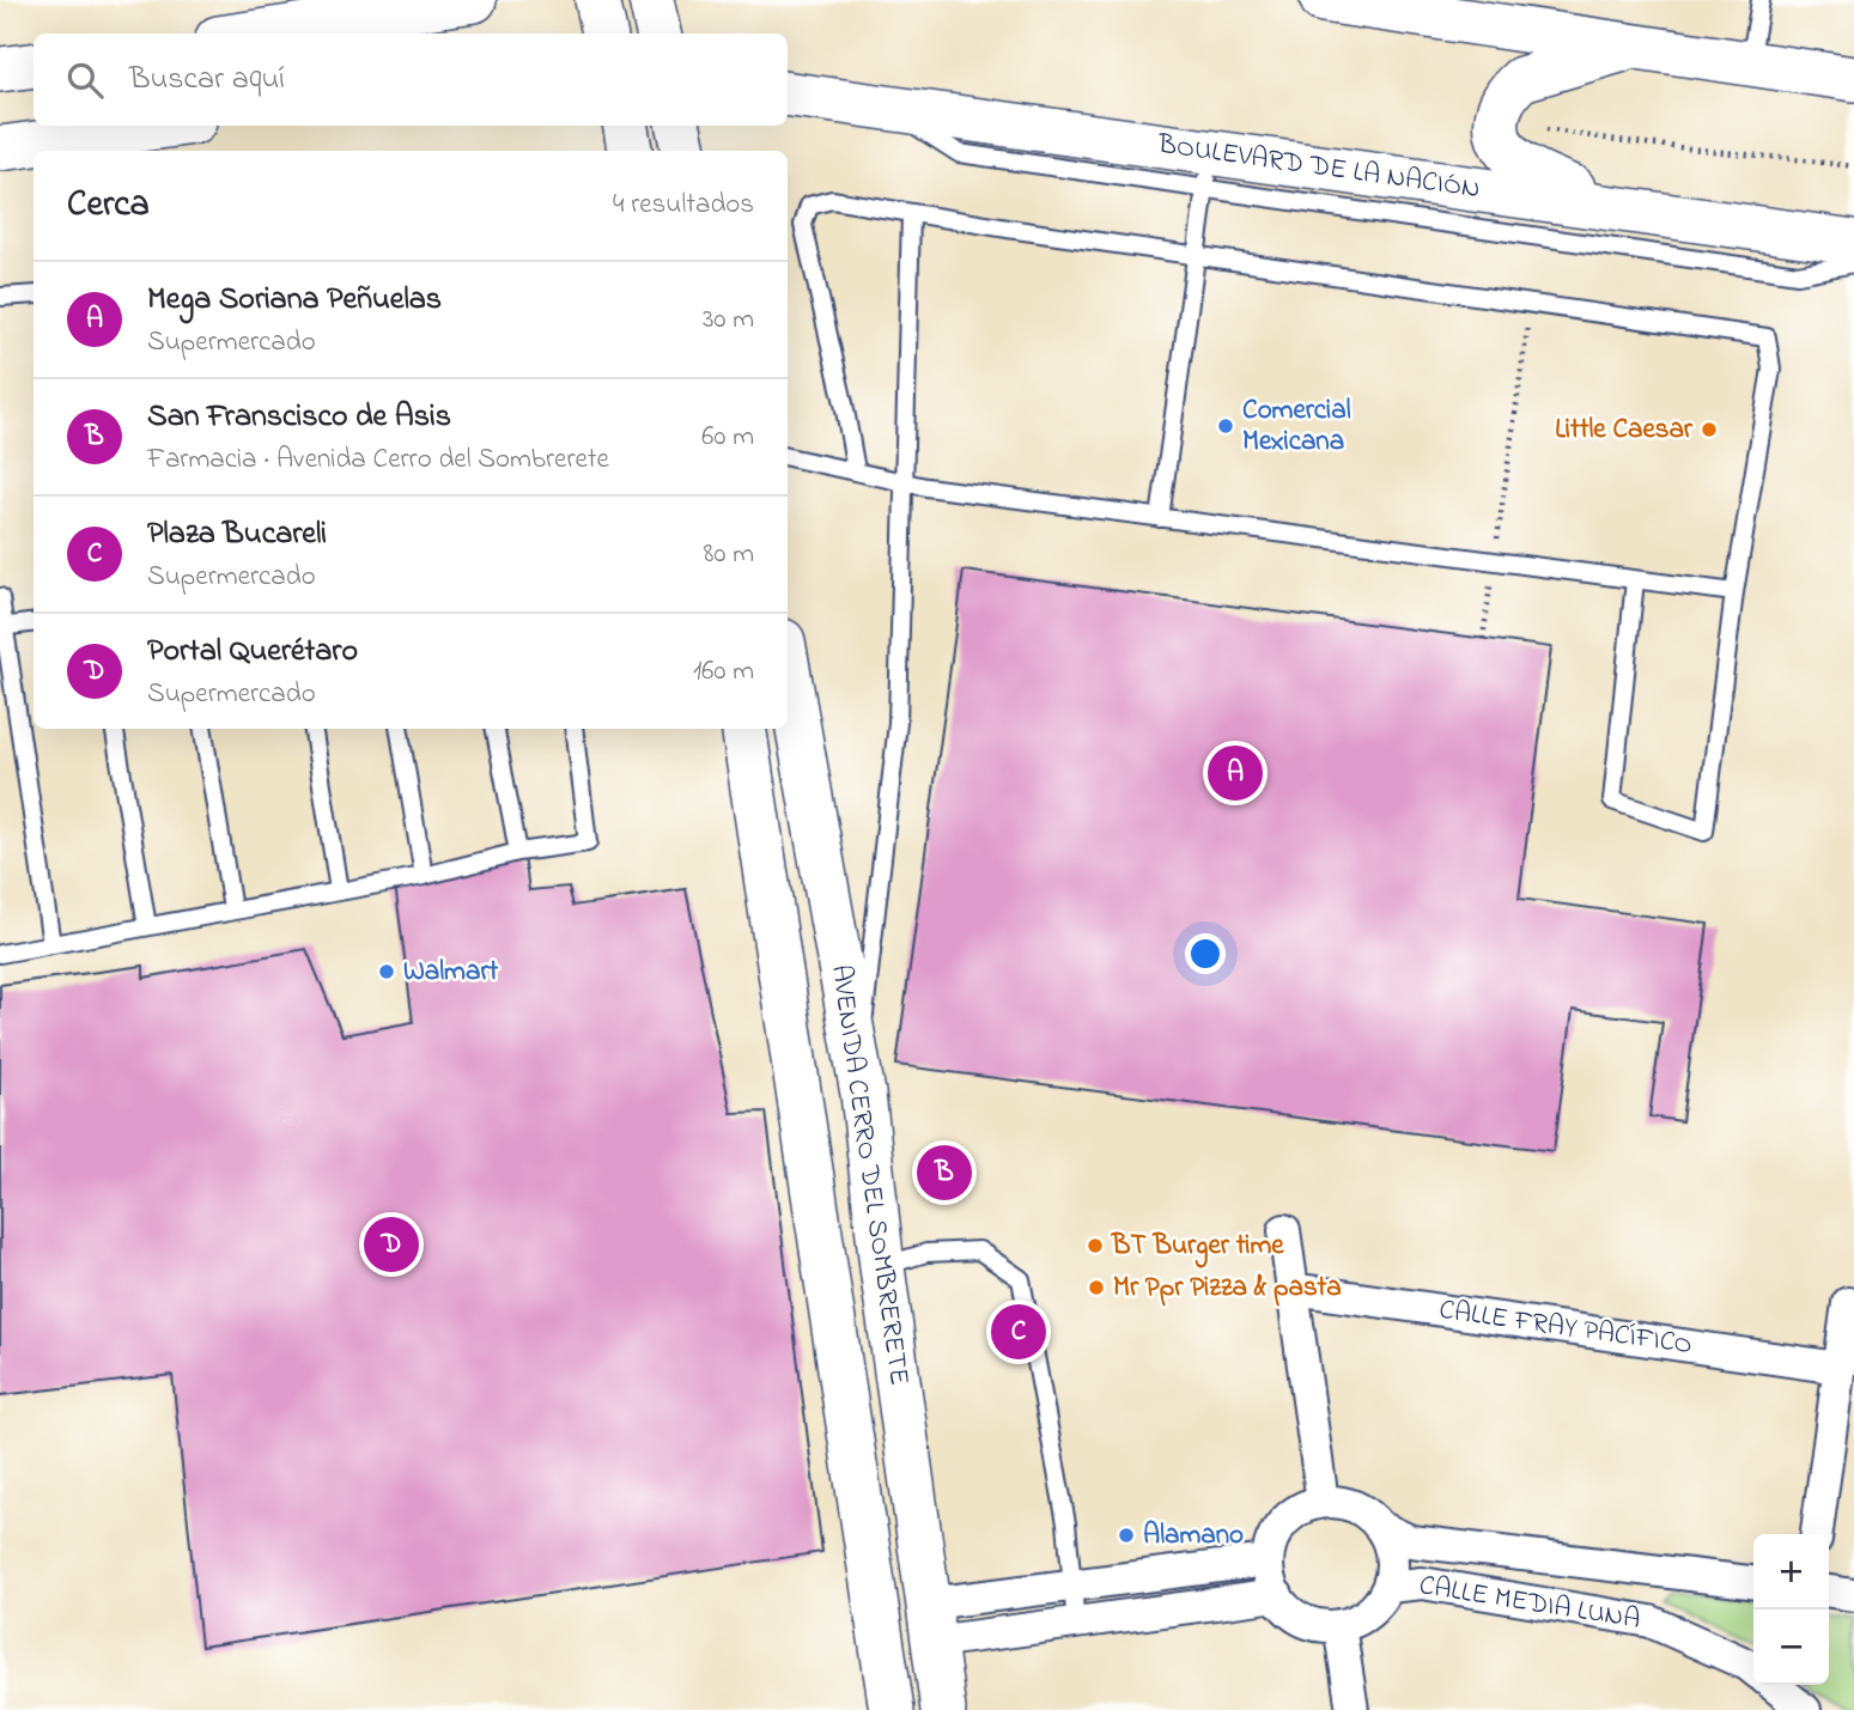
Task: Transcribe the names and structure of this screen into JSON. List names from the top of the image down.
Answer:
{
  "streets": {
    "main road": ["BOULEVARD DE LA NACIÓN", "AVENIDA CERRO DEL SOMBRERETE"],
    "street": ["CALLE FRAY PACÍFICO", "CALLE MEDIA LUNA"]
  },
  "places": [
    "Comercial Mexicana",
    "Little Caesar",
    "Walmart",
    "BT Burger time",
    "Mr Ppr Pizza & pasta",
    "Alamano"
  ],
  "page": {
    "search": "Buscar aquí",
    "heading": ["Cerca", "4 resultados"],
    "list": [
      {
        "mark": "A",
        "name": "Mega Soriana Peñuelas",
        "note": "Supermercado",
        "value": "30 m"
      },
      {
        "mark": "B",
        "name": "San Franscisco de Asis",
        "note": "Farmacia · Avenida Cerro del Sombrerete",
        "value": "60 m"
      },
      {
        "mark": "C",
        "name": "Plaza Bucareli",
        "note": "Supermercado",
        "value": "80 m"
      },
      {
        "mark": "D",
        "name": "Portal Querétaro",
        "note": "Supermercado",
        "value": "160 m"
      }
    ],
    "pins": [
      "A",
      "B",
      "D",
      "C"
    ],
    "map_buttons": ["+", "−"]
  }
}
